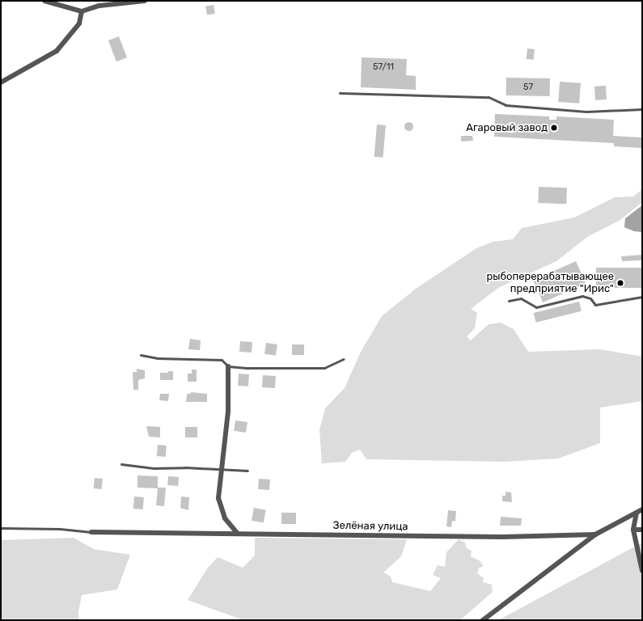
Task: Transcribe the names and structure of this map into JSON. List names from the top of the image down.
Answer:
{
  "streets": {
    "street": ["Зелёная улица"]
  },
  "places": ["Агаровый завод", "рыбоперерабатывающее предприятие \"Ирис\""],
  "house_numbers": ["57/11", "57"]
}
